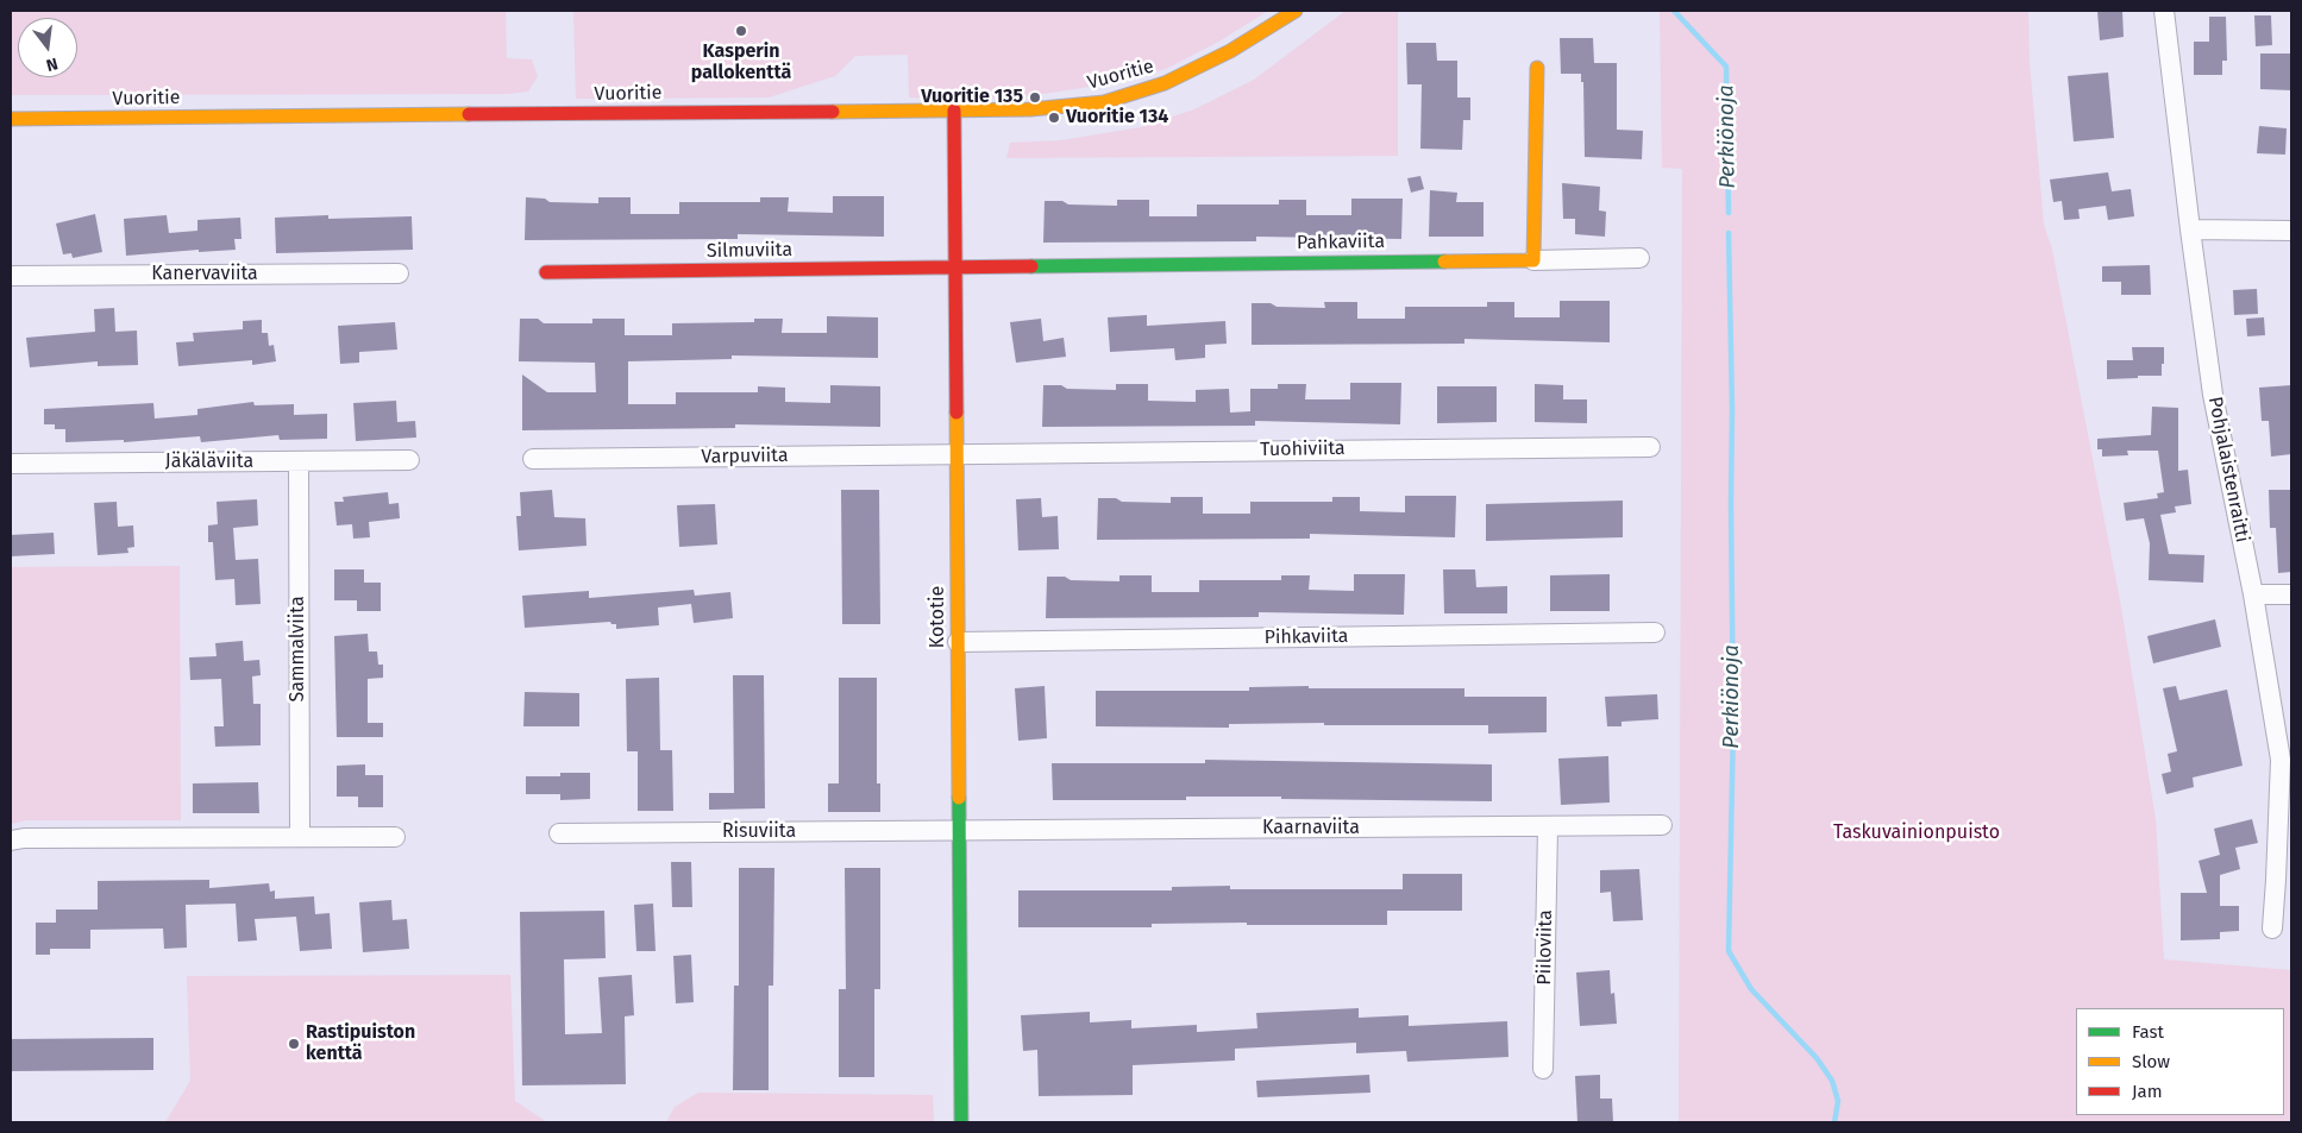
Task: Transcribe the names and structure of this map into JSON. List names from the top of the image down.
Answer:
{
  "streets": {
    "street": [
      "Vuoritie",
      "Pahkaviita",
      "Silmuviita",
      "Kanervaviita",
      "Tuohiviita",
      "Varpuviita",
      "Jäkäläviita",
      "Pohjalaistenraitti",
      "Kototie",
      "Pihkaviita",
      "Sammalviita",
      "Kaarnaviita",
      "Risuviita",
      "Piiloviita"
    ]
  },
  "crossings": [
    ["Vuoritie", "Kototie"],
    ["Pahkaviita", "Silmuviita"],
    ["Pahkaviita", "Kototie"],
    ["Silmuviita", "Kototie"],
    ["Tuohiviita", "Varpuviita"],
    ["Tuohiviita", "Kototie"],
    ["Varpuviita", "Kototie"],
    ["Jäkäläviita", "Sammalviita"],
    ["Kototie", "Pihkaviita"],
    ["Kototie", "Kaarnaviita"],
    ["Kototie", "Risuviita"],
    ["Kaarnaviita", "Risuviita"],
    ["Kaarnaviita", "Piiloviita"]
  ],
  "water": ["Perkiönoja"],
  "parks": ["Taskuvainionpuisto"],
  "places": [
    "Kasperin pallokenttä",
    "Vuoritie 135",
    "Vuoritie 134",
    "Rastipuiston kenttä"
  ],
  "legend": ["Fast", "Slow", "Jam"],
  "north": "bottom"
}
